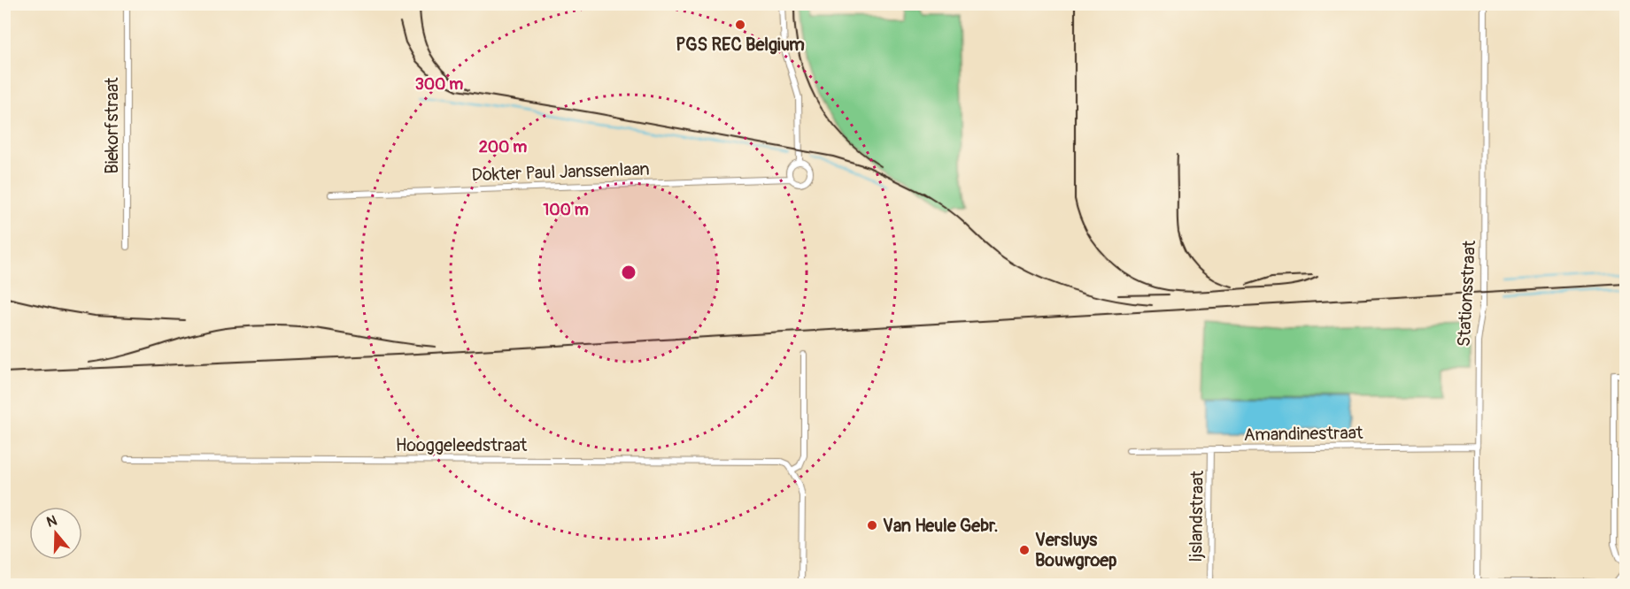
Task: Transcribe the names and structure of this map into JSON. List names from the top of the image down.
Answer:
{
  "streets": {
    "street": [
      "Biekorfstraat",
      "Dokter Paul Janssenlaan",
      "Stationsstraat",
      "Amandinestraat",
      "Hooggeleedstraat",
      "Ijslandstraat"
    ]
  },
  "crossings": [
    ["Stationsstraat", "Amandinestraat"],
    ["Amandinestraat", "Ijslandstraat"]
  ],
  "places": ["PGS REC Belgium", "Van Heule Gebr.", "Versluys Bouwgroep"],
  "north": "top",
  "rings": ["300 m", "200 m", "100 m"]
}
